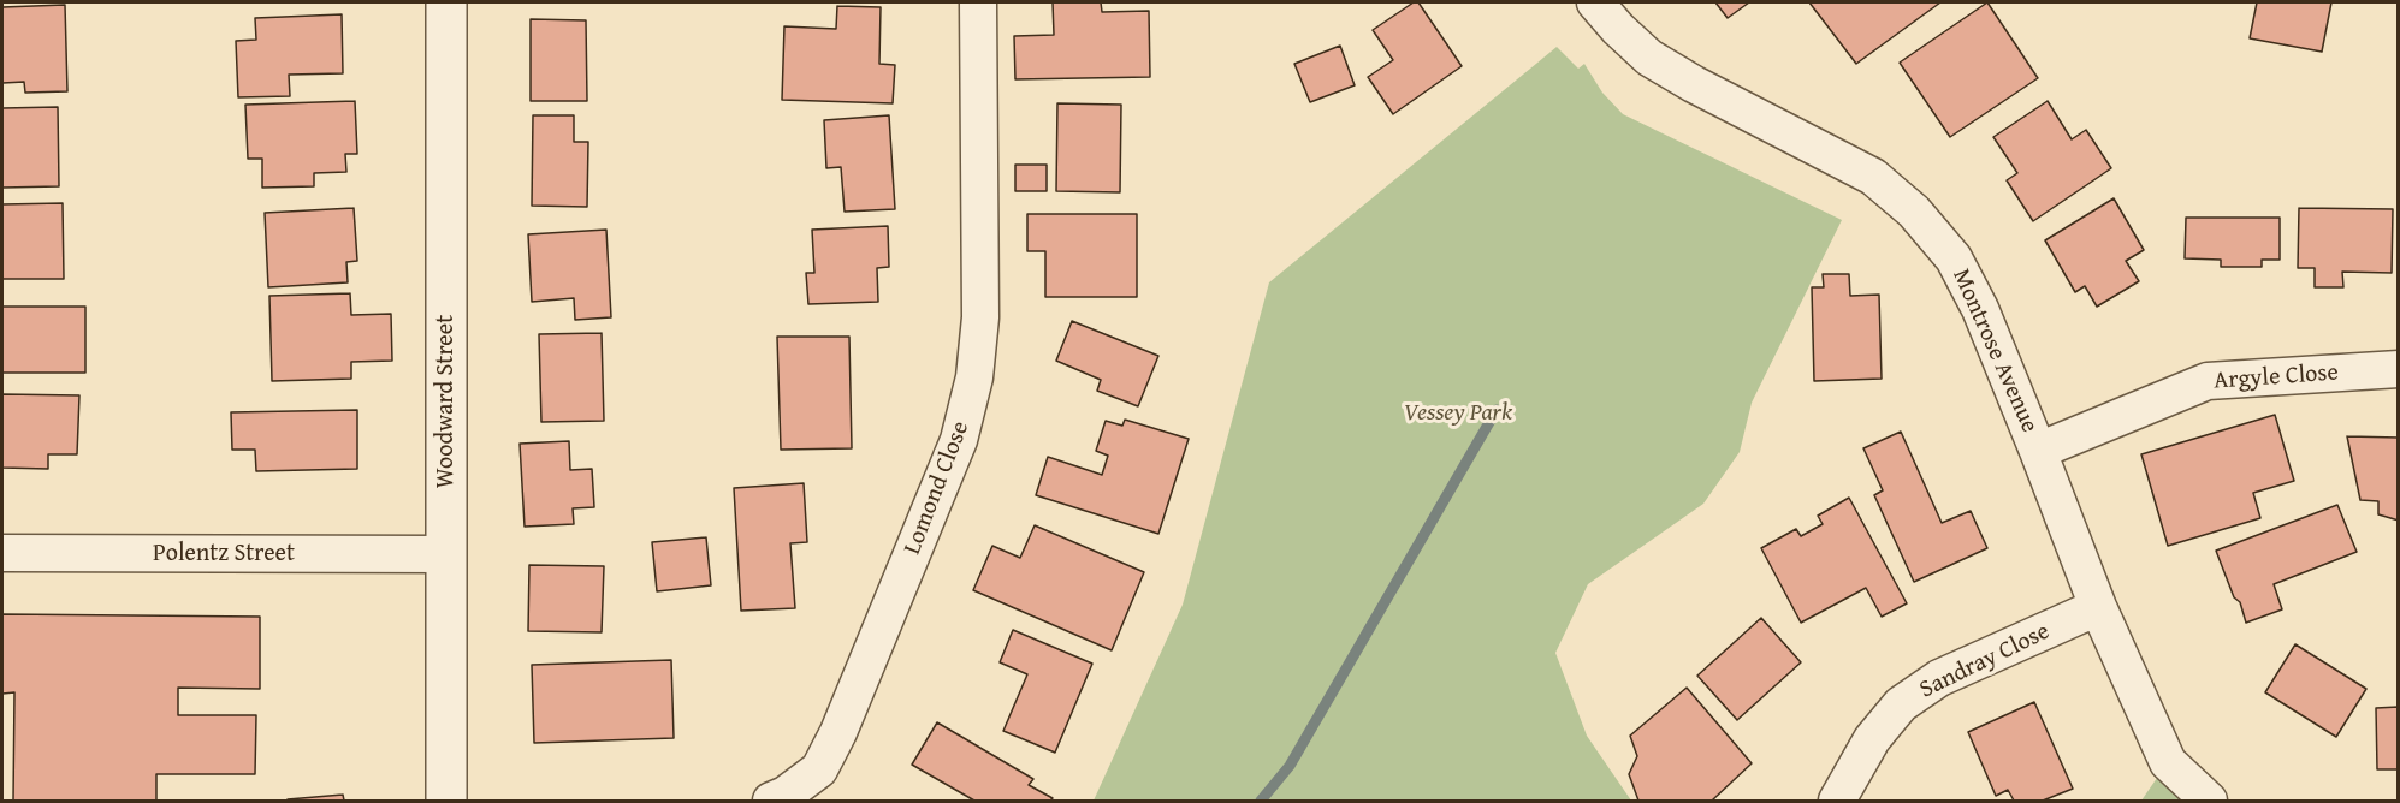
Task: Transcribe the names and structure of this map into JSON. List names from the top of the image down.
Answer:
{
  "streets": {
    "street": [
      "Montrose Avenue",
      "Argyle Close",
      "Woodward Street",
      "Lomond Close",
      "Polentz Street",
      "Sandray Close"
    ]
  },
  "crossings": [
    ["Montrose Avenue", "Argyle Close"],
    ["Montrose Avenue", "Sandray Close"],
    ["Woodward Street", "Polentz Street"]
  ],
  "parks": ["Vessey Park"]
}
